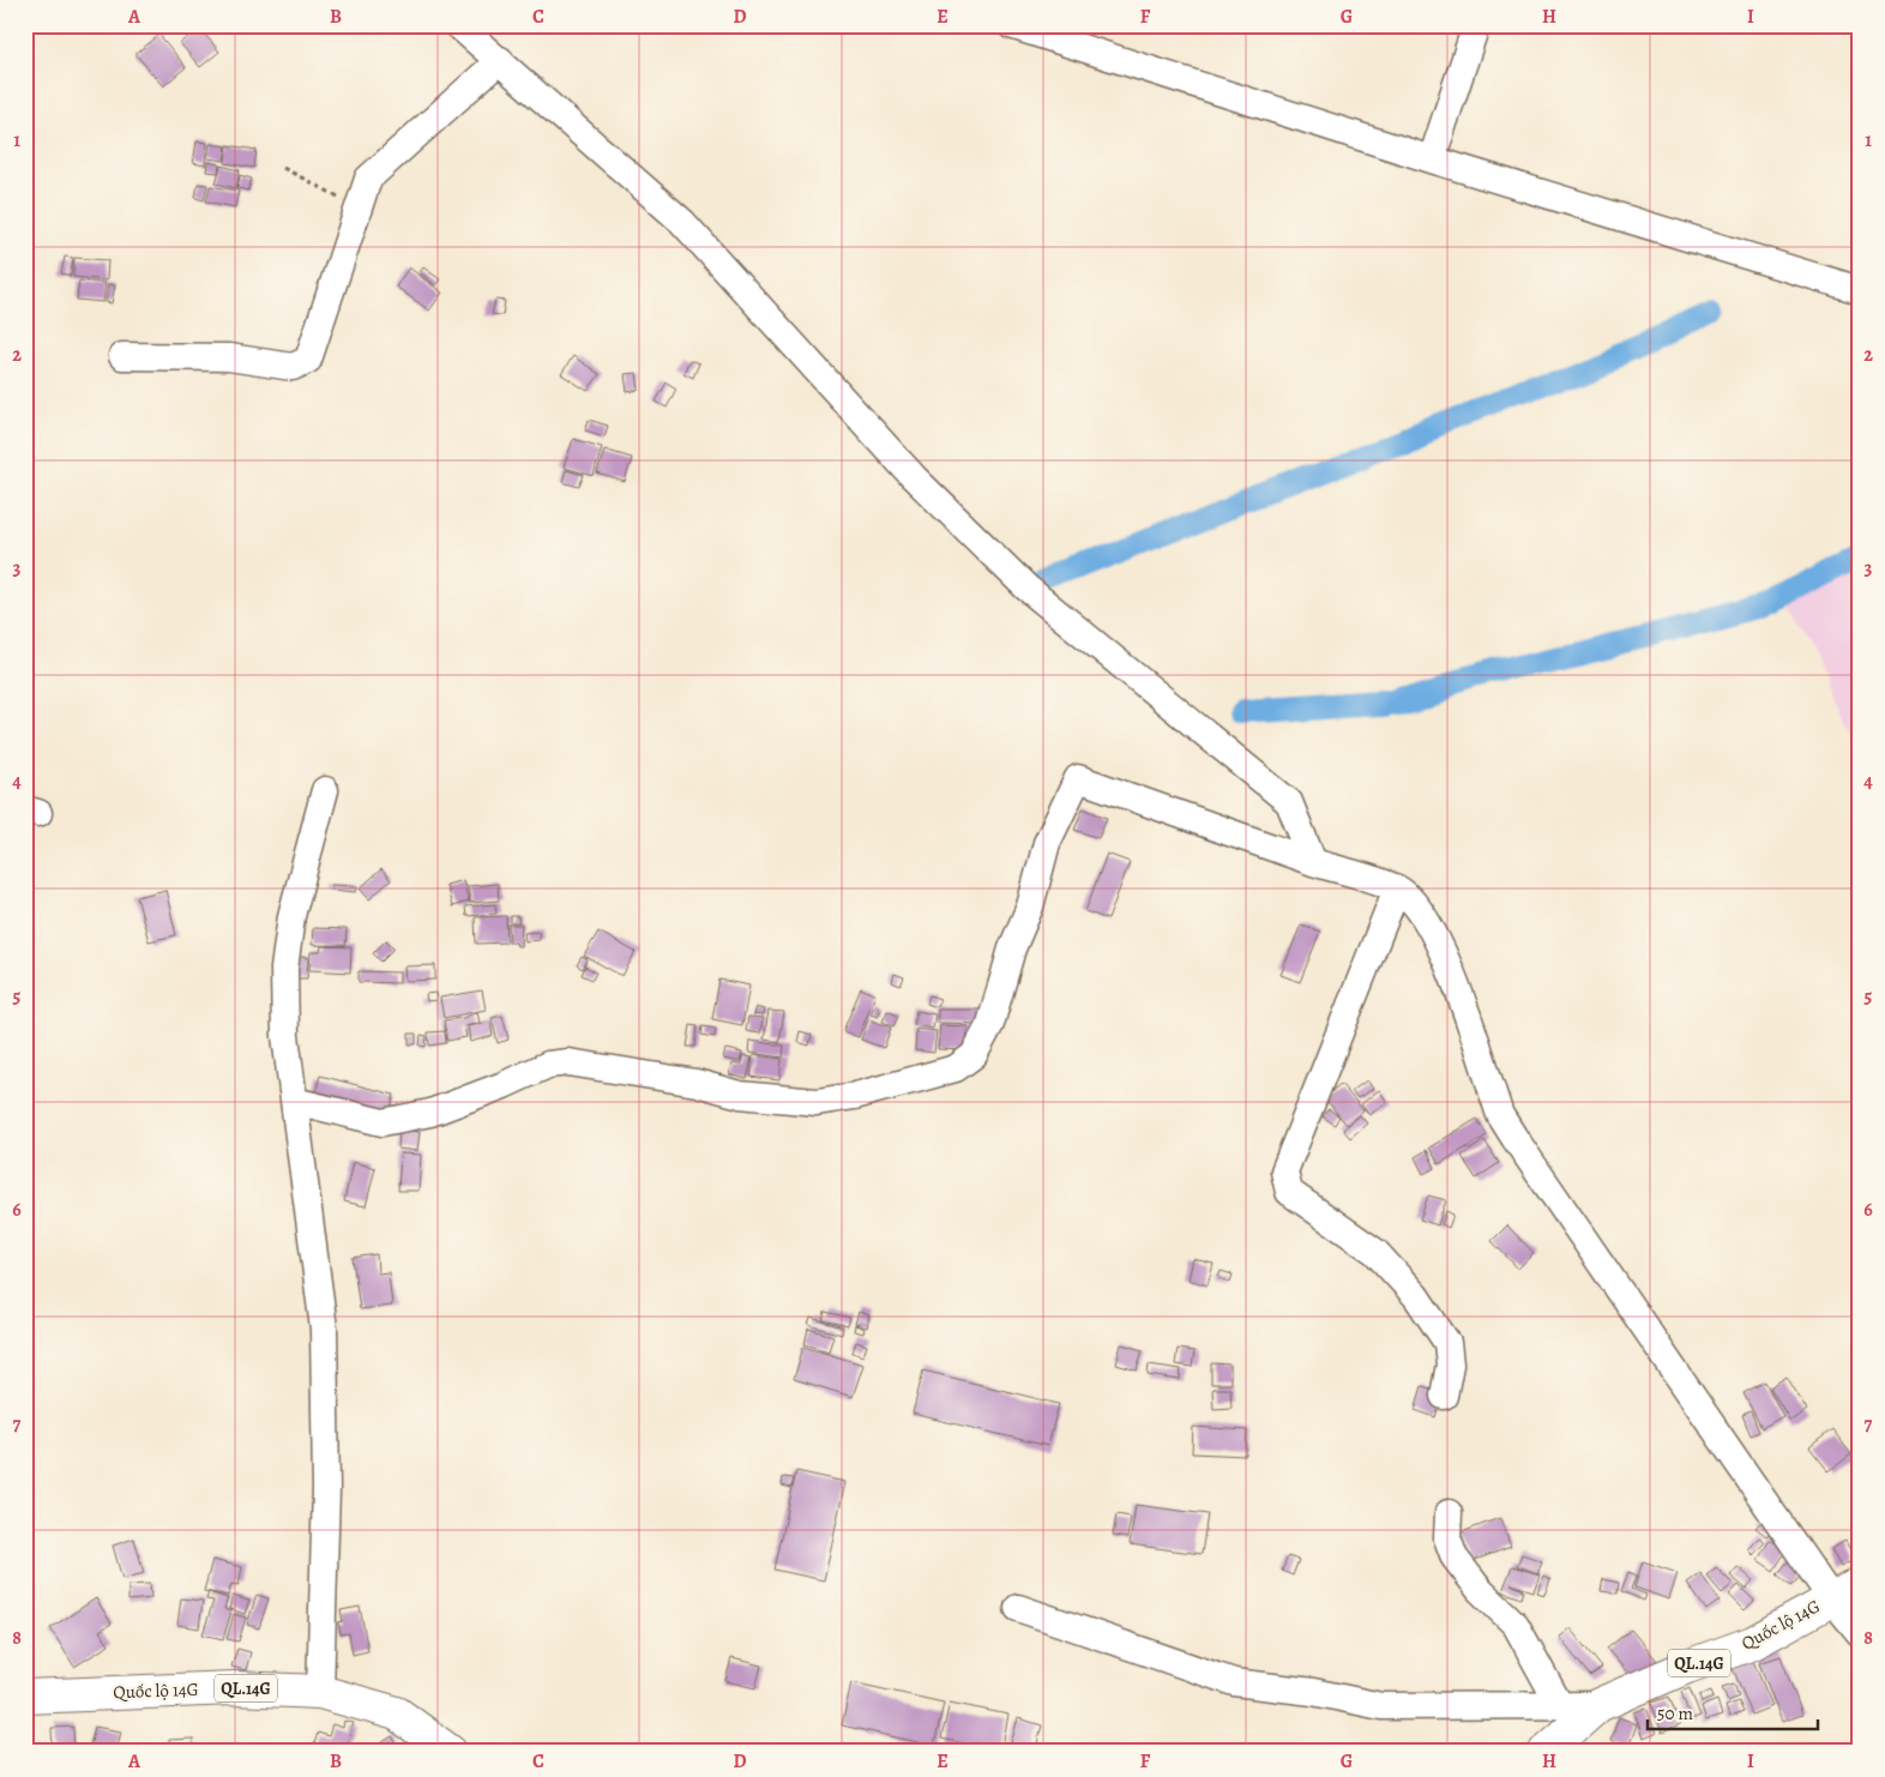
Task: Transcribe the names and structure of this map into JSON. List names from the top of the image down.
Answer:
{
  "streets": {
    "main road": ["Quốc lộ 14G", "QL.14G"]
  },
  "scale_bar": "50 m",
  "grid": {
    "columns": [
      "A",
      "B",
      "C",
      "D",
      "E",
      "F",
      "G",
      "H",
      "I"
    ],
    "rows": [
      "1",
      "2",
      "3",
      "4",
      "5",
      "6",
      "7",
      "8"
    ]
  }
}
